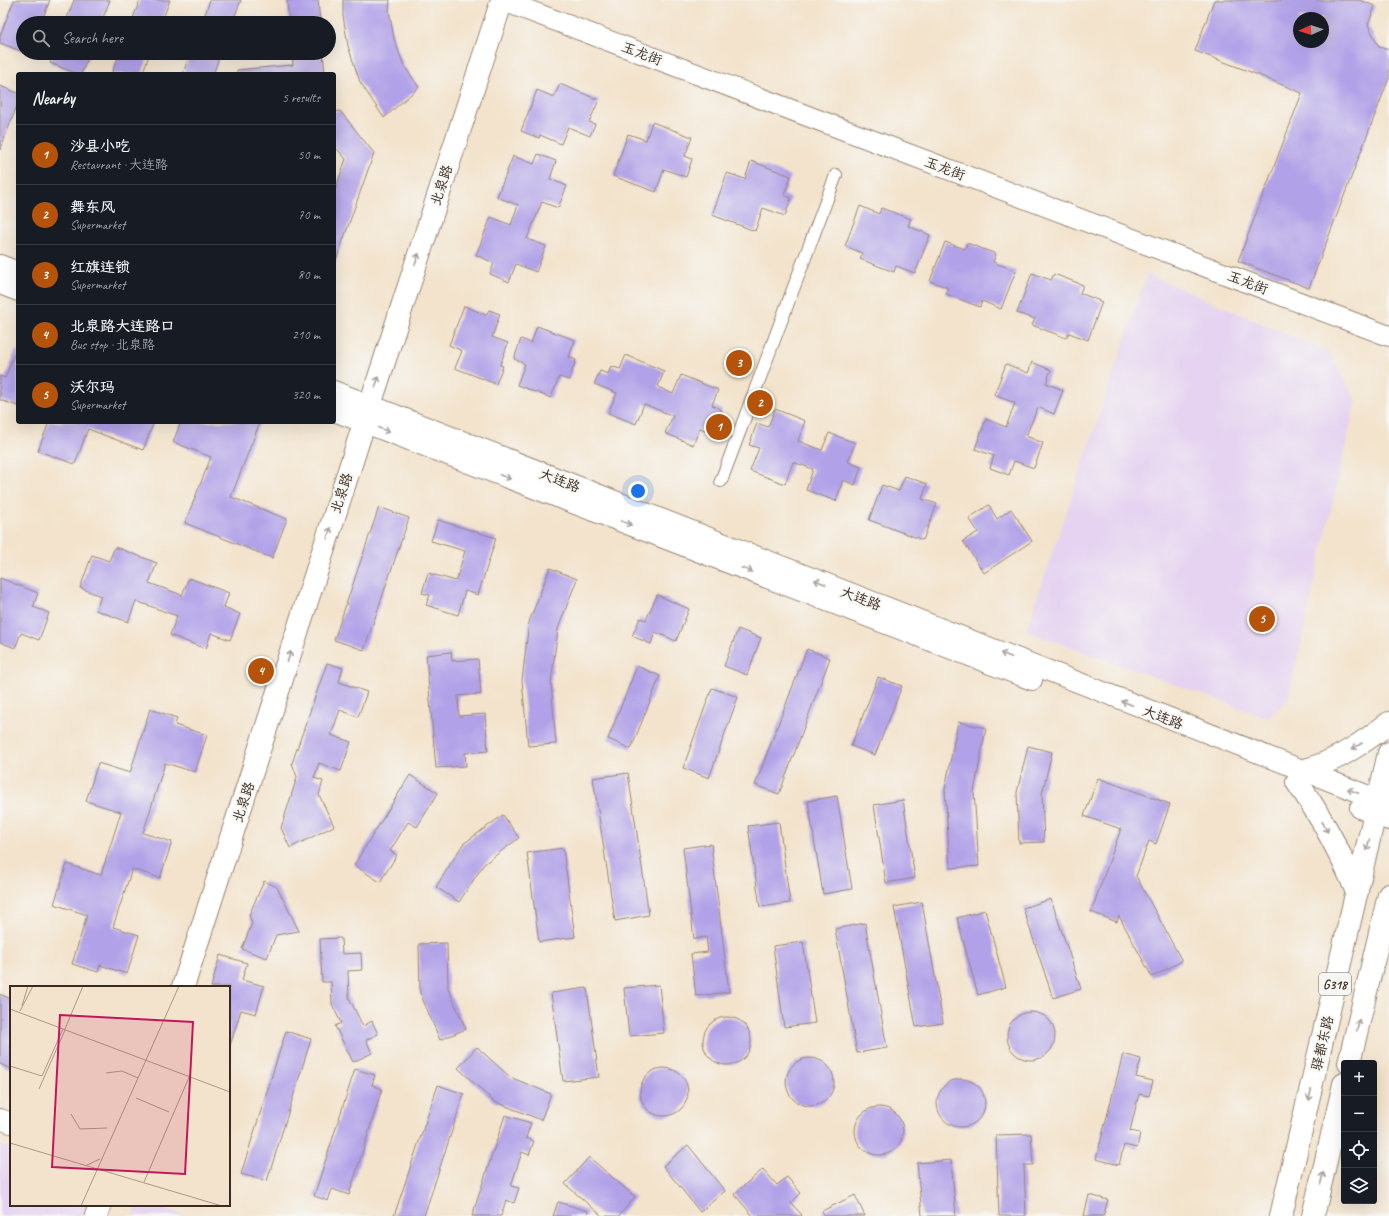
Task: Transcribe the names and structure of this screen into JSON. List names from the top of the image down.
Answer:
{
  "streets": {
    "main road": ["北泉路", "G318", "驿都东路"],
    "street": ["玉龙街", "大连路"]
  },
  "crossings": [
    ["玉龙街", "北泉路"],
    ["北泉路", "大连路"],
    ["大连路", "驿都东路"]
  ],
  "north": "left",
  "page": {
    "search": "Search here",
    "heading": ["Nearby", "5 results"],
    "list": [
      {
        "mark": "1",
        "name": "沙县小吃",
        "note": "Restaurant · 大连路",
        "value": "50 m"
      },
      {
        "mark": "2",
        "name": "舞东风",
        "note": "Supermarket",
        "value": "70 m"
      },
      {
        "mark": "3",
        "name": "红旗连锁",
        "note": "Supermarket",
        "value": "80 m"
      },
      {
        "mark": "4",
        "name": "北泉路大连路口",
        "note": "Bus stop · 北泉路",
        "value": "210 m"
      },
      {
        "mark": "5",
        "name": "沃尔玛",
        "note": "Supermarket",
        "value": "320 m"
      }
    ],
    "pins": [
      "3",
      "2",
      "1",
      "5",
      "4"
    ],
    "map_buttons": ["+", "−"]
  }
}
